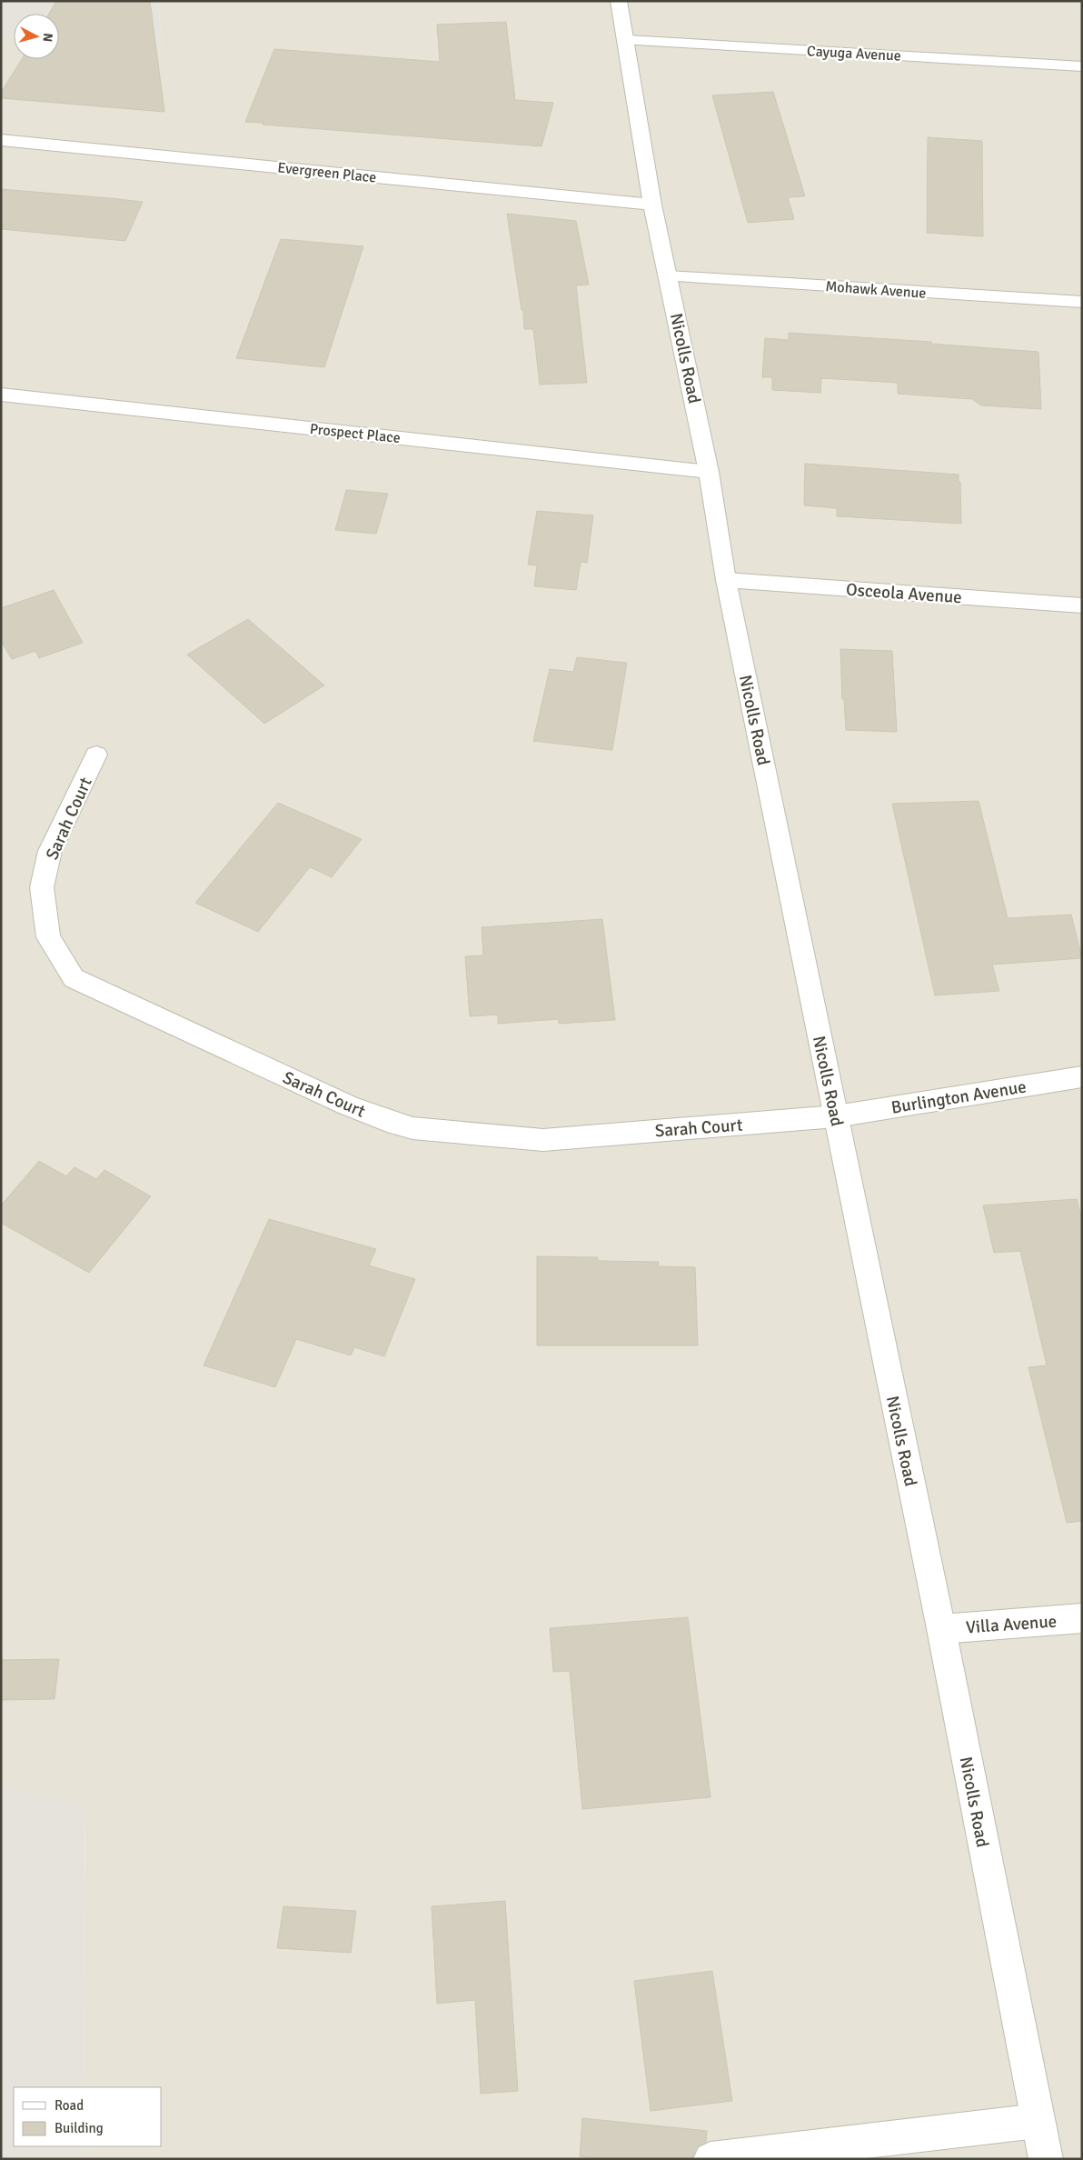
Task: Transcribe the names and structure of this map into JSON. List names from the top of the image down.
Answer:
{
  "streets": {
    "street": [
      "Cayuga Avenue",
      "Evergreen Place",
      "Mohawk Avenue",
      "Nicolls Road",
      "Prospect Place",
      "Osceola Avenue",
      "Sarah Court",
      "Burlington Avenue",
      "Villa Avenue"
    ]
  },
  "crossings": [
    ["Cayuga Avenue", "Nicolls Road"],
    ["Evergreen Place", "Nicolls Road"],
    ["Mohawk Avenue", "Nicolls Road"],
    ["Nicolls Road", "Prospect Place"],
    ["Nicolls Road", "Osceola Avenue"],
    ["Nicolls Road", "Sarah Court"],
    ["Nicolls Road", "Burlington Avenue"],
    ["Nicolls Road", "Villa Avenue"],
    ["Sarah Court", "Burlington Avenue"]
  ],
  "legend": ["Road", "Building"],
  "north": "right"
}
